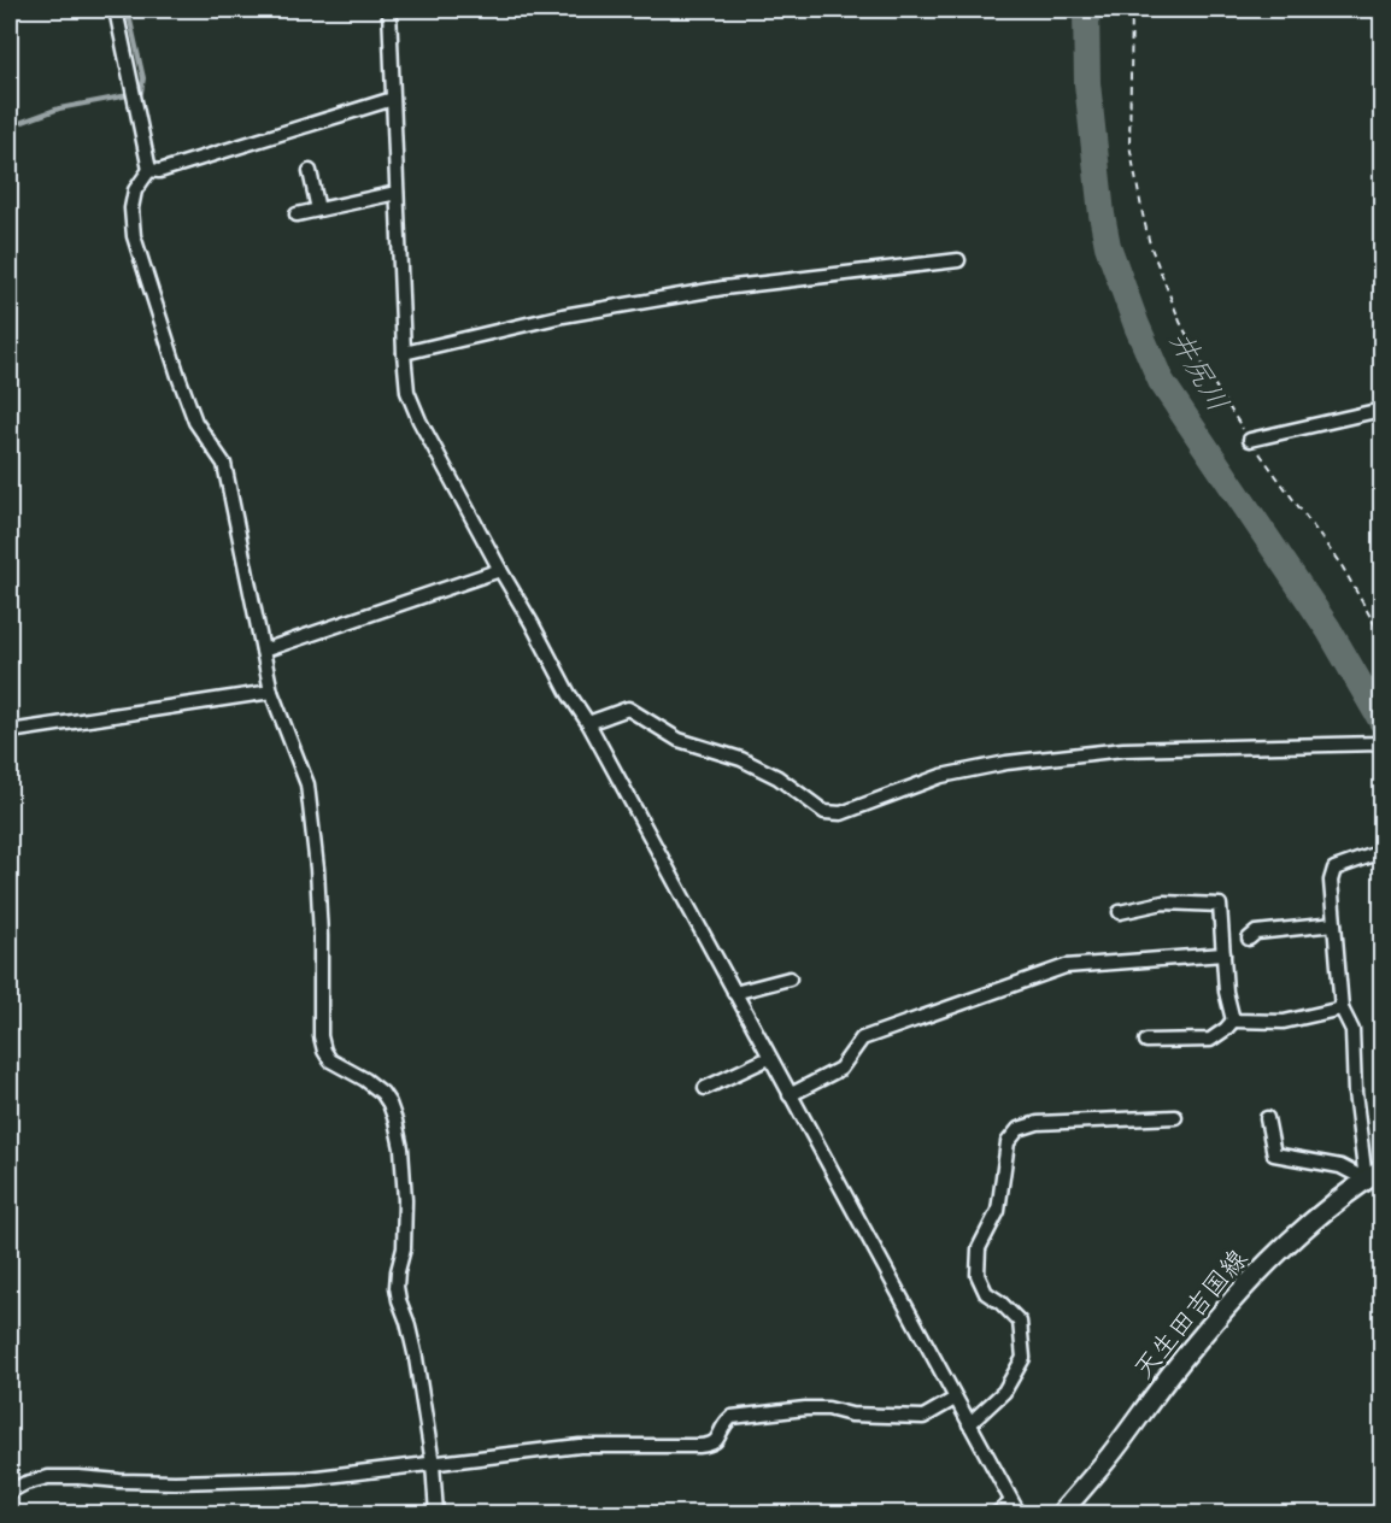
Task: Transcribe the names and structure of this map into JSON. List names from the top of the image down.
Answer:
{
  "streets": {
    "main road": ["天生田吉国線"]
  },
  "water": ["井尻川"]
}
